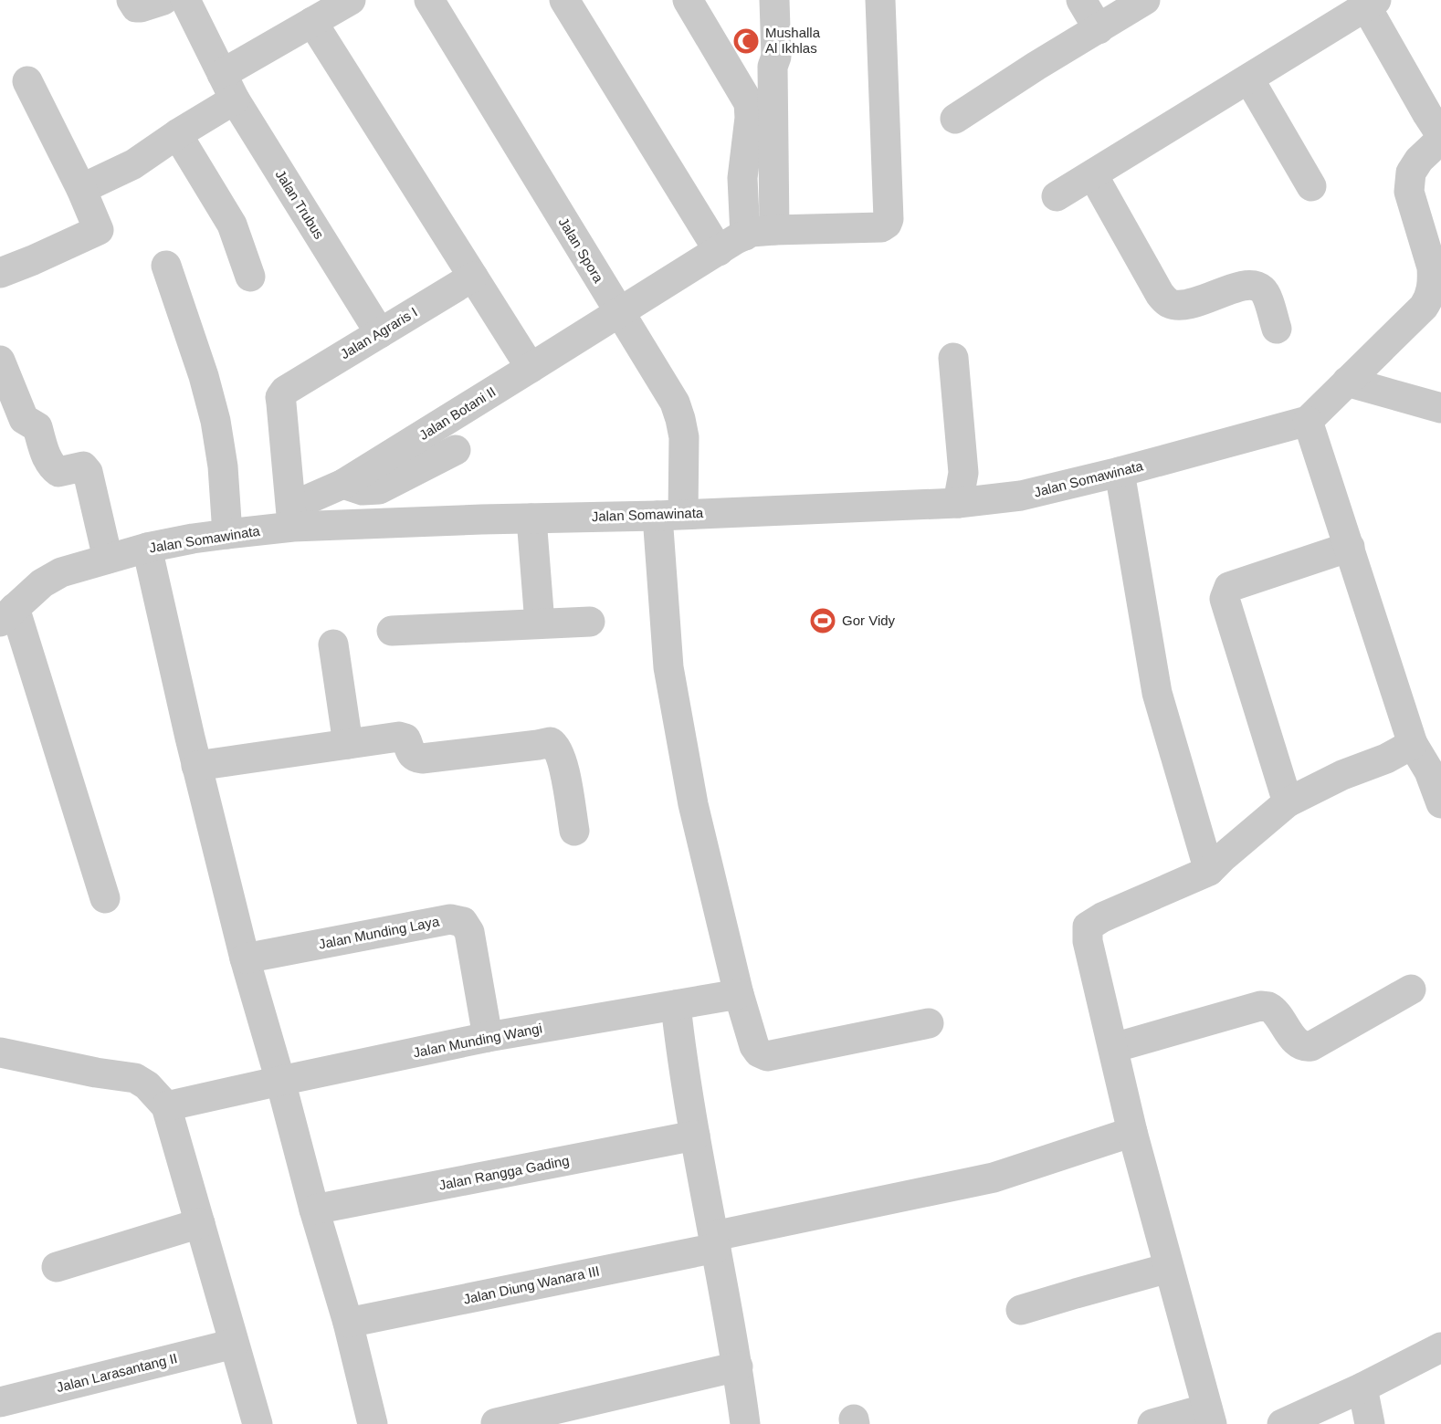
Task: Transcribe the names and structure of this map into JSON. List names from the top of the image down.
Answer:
{
  "streets": {
    "street": [
      "Jalan Trubus",
      "Jalan Spora",
      "Jalan Agraris I",
      "Jalan Botani II",
      "Jalan Somawinata",
      "Jalan Munding Laya",
      "Jalan Munding Wangi",
      "Jalan Rangga Gading",
      "Jalan Diung Wanara III",
      "Jalan Larasantang II"
    ]
  },
  "crossings": [
    ["Jalan Trubus", "Jalan Agraris I"],
    ["Jalan Spora", "Jalan Botani II"],
    ["Jalan Spora", "Jalan Somawinata"],
    ["Jalan Spora", "Jalan Munding Wangi"],
    ["Jalan Agraris I", "Jalan Botani II"],
    ["Jalan Agraris I", "Jalan Somawinata"],
    ["Jalan Botani II", "Jalan Somawinata"],
    ["Jalan Munding Laya", "Jalan Munding Wangi"]
  ],
  "places": {
    "mosque": ["Mushalla Al Ikhlas"],
    "sports": ["Gor Vidy"]
  }
}
